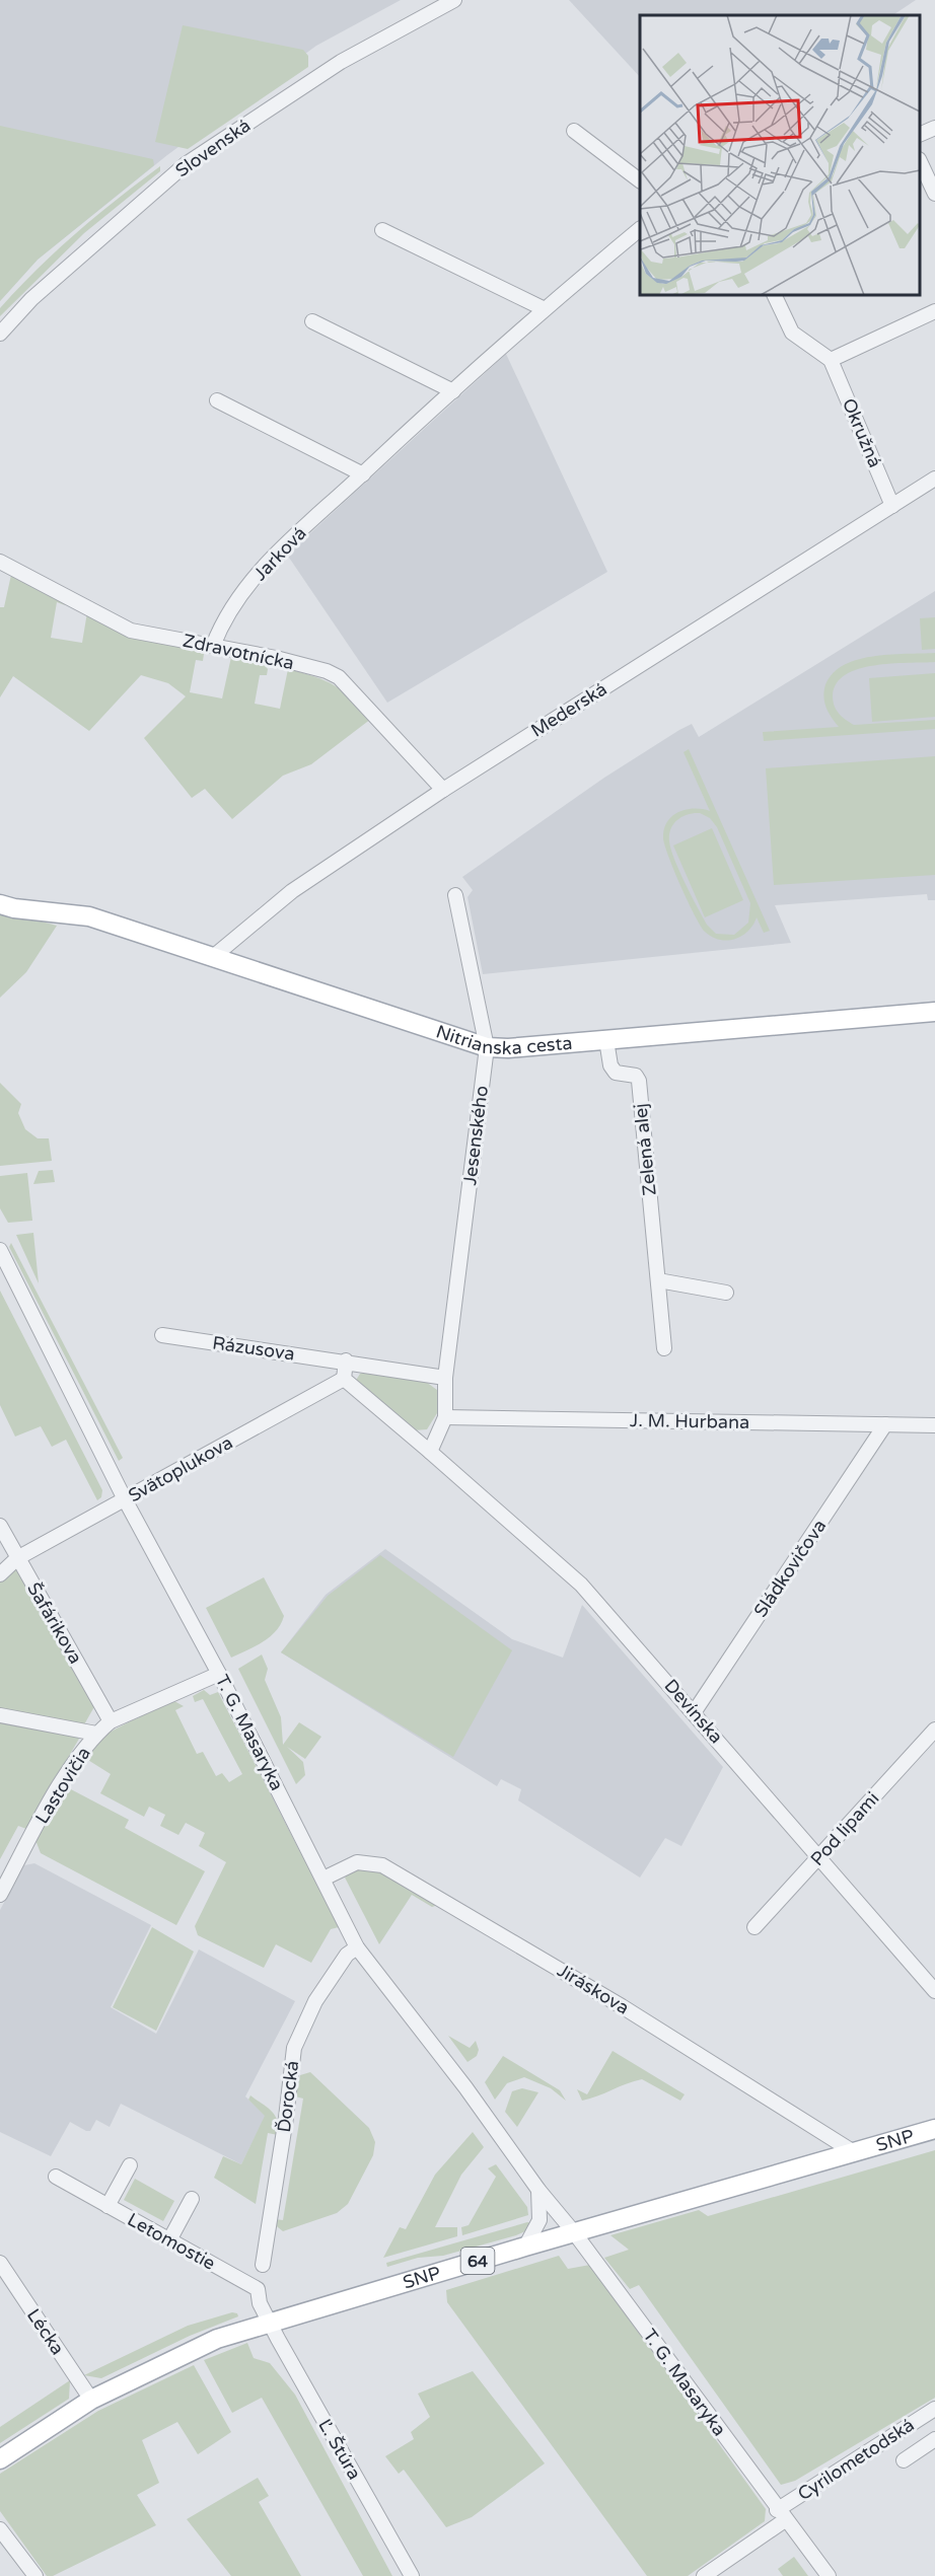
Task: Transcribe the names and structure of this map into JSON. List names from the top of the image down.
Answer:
{
  "streets": {
    "main road": ["Nitrianska cesta", "SNP", "64"],
    "street": [
      "Slovenská",
      "Okružná",
      "Jarková",
      "Zdravotnícka",
      "Mederská",
      "Jesenského",
      "Zelená alej",
      "Rázusova",
      "J. M. Hurbana",
      "Svätoplukova",
      "Sládkovičova",
      "Šafárikova",
      "Devínska",
      "T. G. Masaryka",
      "Lastovičia",
      "Pod lipami",
      "Jiráskova",
      "Ďorocká",
      "Letomostie",
      "Lécka",
      "Ľ. Štúra",
      "Cyrilometodská"
    ]
  },
  "crossings": [
    ["Okružná", "Mederská"],
    ["Jarková", "Zdravotnícka"],
    ["Zdravotnícka", "Mederská"],
    ["Mederská", "Nitrianska cesta"],
    ["Nitrianska cesta", "Jesenského"],
    ["Nitrianska cesta", "Zelená alej"],
    ["Jesenského", "Rázusova"],
    ["Jesenského", "J. M. Hurbana"],
    ["J. M. Hurbana", "Sládkovičova"],
    ["Svätoplukova", "Šafárikova"],
    ["Svätoplukova", "Devínska"],
    ["Svätoplukova", "T. G. Masaryka"],
    ["Sládkovičova", "Devínska"],
    ["Šafárikova", "Lastovičia"],
    ["Devínska", "Pod lipami"],
    ["T. G. Masaryka", "Lastovičia"],
    ["T. G. Masaryka", "Jiráskova"],
    ["T. G. Masaryka", "Ďorocká"],
    ["T. G. Masaryka", "SNP"],
    ["T. G. Masaryka", "Cyrilometodská"],
    ["Jiráskova", "SNP"],
    ["SNP", "Letomostie"],
    ["SNP", "Lécka"],
    ["SNP", "Ľ. Štúra"],
    ["Letomostie", "Ľ. Štúra"]
  ]
}
